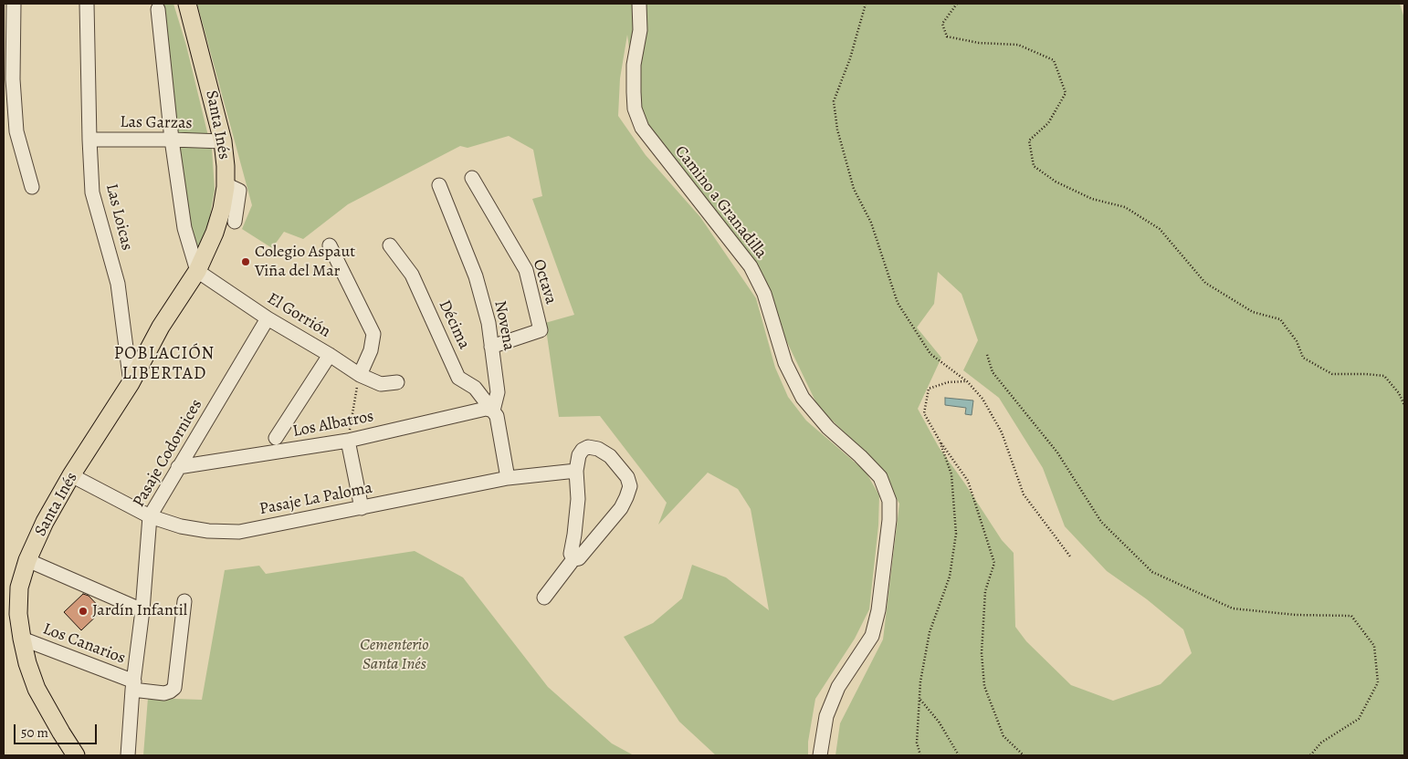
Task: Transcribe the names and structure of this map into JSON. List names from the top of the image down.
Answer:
{
  "streets": {
    "main road": ["Santa Inés"],
    "street": [
      "Las Garzas",
      "Camino a Granadilla",
      "Las Loicas",
      "Octava",
      "El Gorrión",
      "Décima",
      "Novena",
      "Los Albatros",
      "Pasaje Codornices",
      "Pasaje La Paloma",
      "Los Canarios"
    ]
  },
  "crossings": [
    ["Las Garzas", "Santa Inés"],
    ["Las Garzas", "Las Loicas"],
    ["Santa Inés", "Las Loicas"],
    ["Santa Inés", "El Gorrión"],
    ["Santa Inés", "Pasaje La Paloma"],
    ["Santa Inés", "Los Canarios"],
    ["Octava", "Novena"],
    ["El Gorrión", "Pasaje Codornices"],
    ["Décima", "Novena"],
    ["Décima", "Los Albatros"],
    ["Novena", "Los Albatros"],
    ["Novena", "Pasaje La Paloma"],
    ["Los Albatros", "Pasaje Codornices"],
    ["Pasaje Codornices", "Pasaje La Paloma"],
    ["Pasaje Codornices", "Los Canarios"]
  ],
  "districts": ["POBLACIÓN LIBERTAD"],
  "parks": ["Cementerio Santa Inés"],
  "places": ["Colegio Aspaut Viña del Mar", "Jardín Infantil"],
  "scale_bar": "50 m"
}
